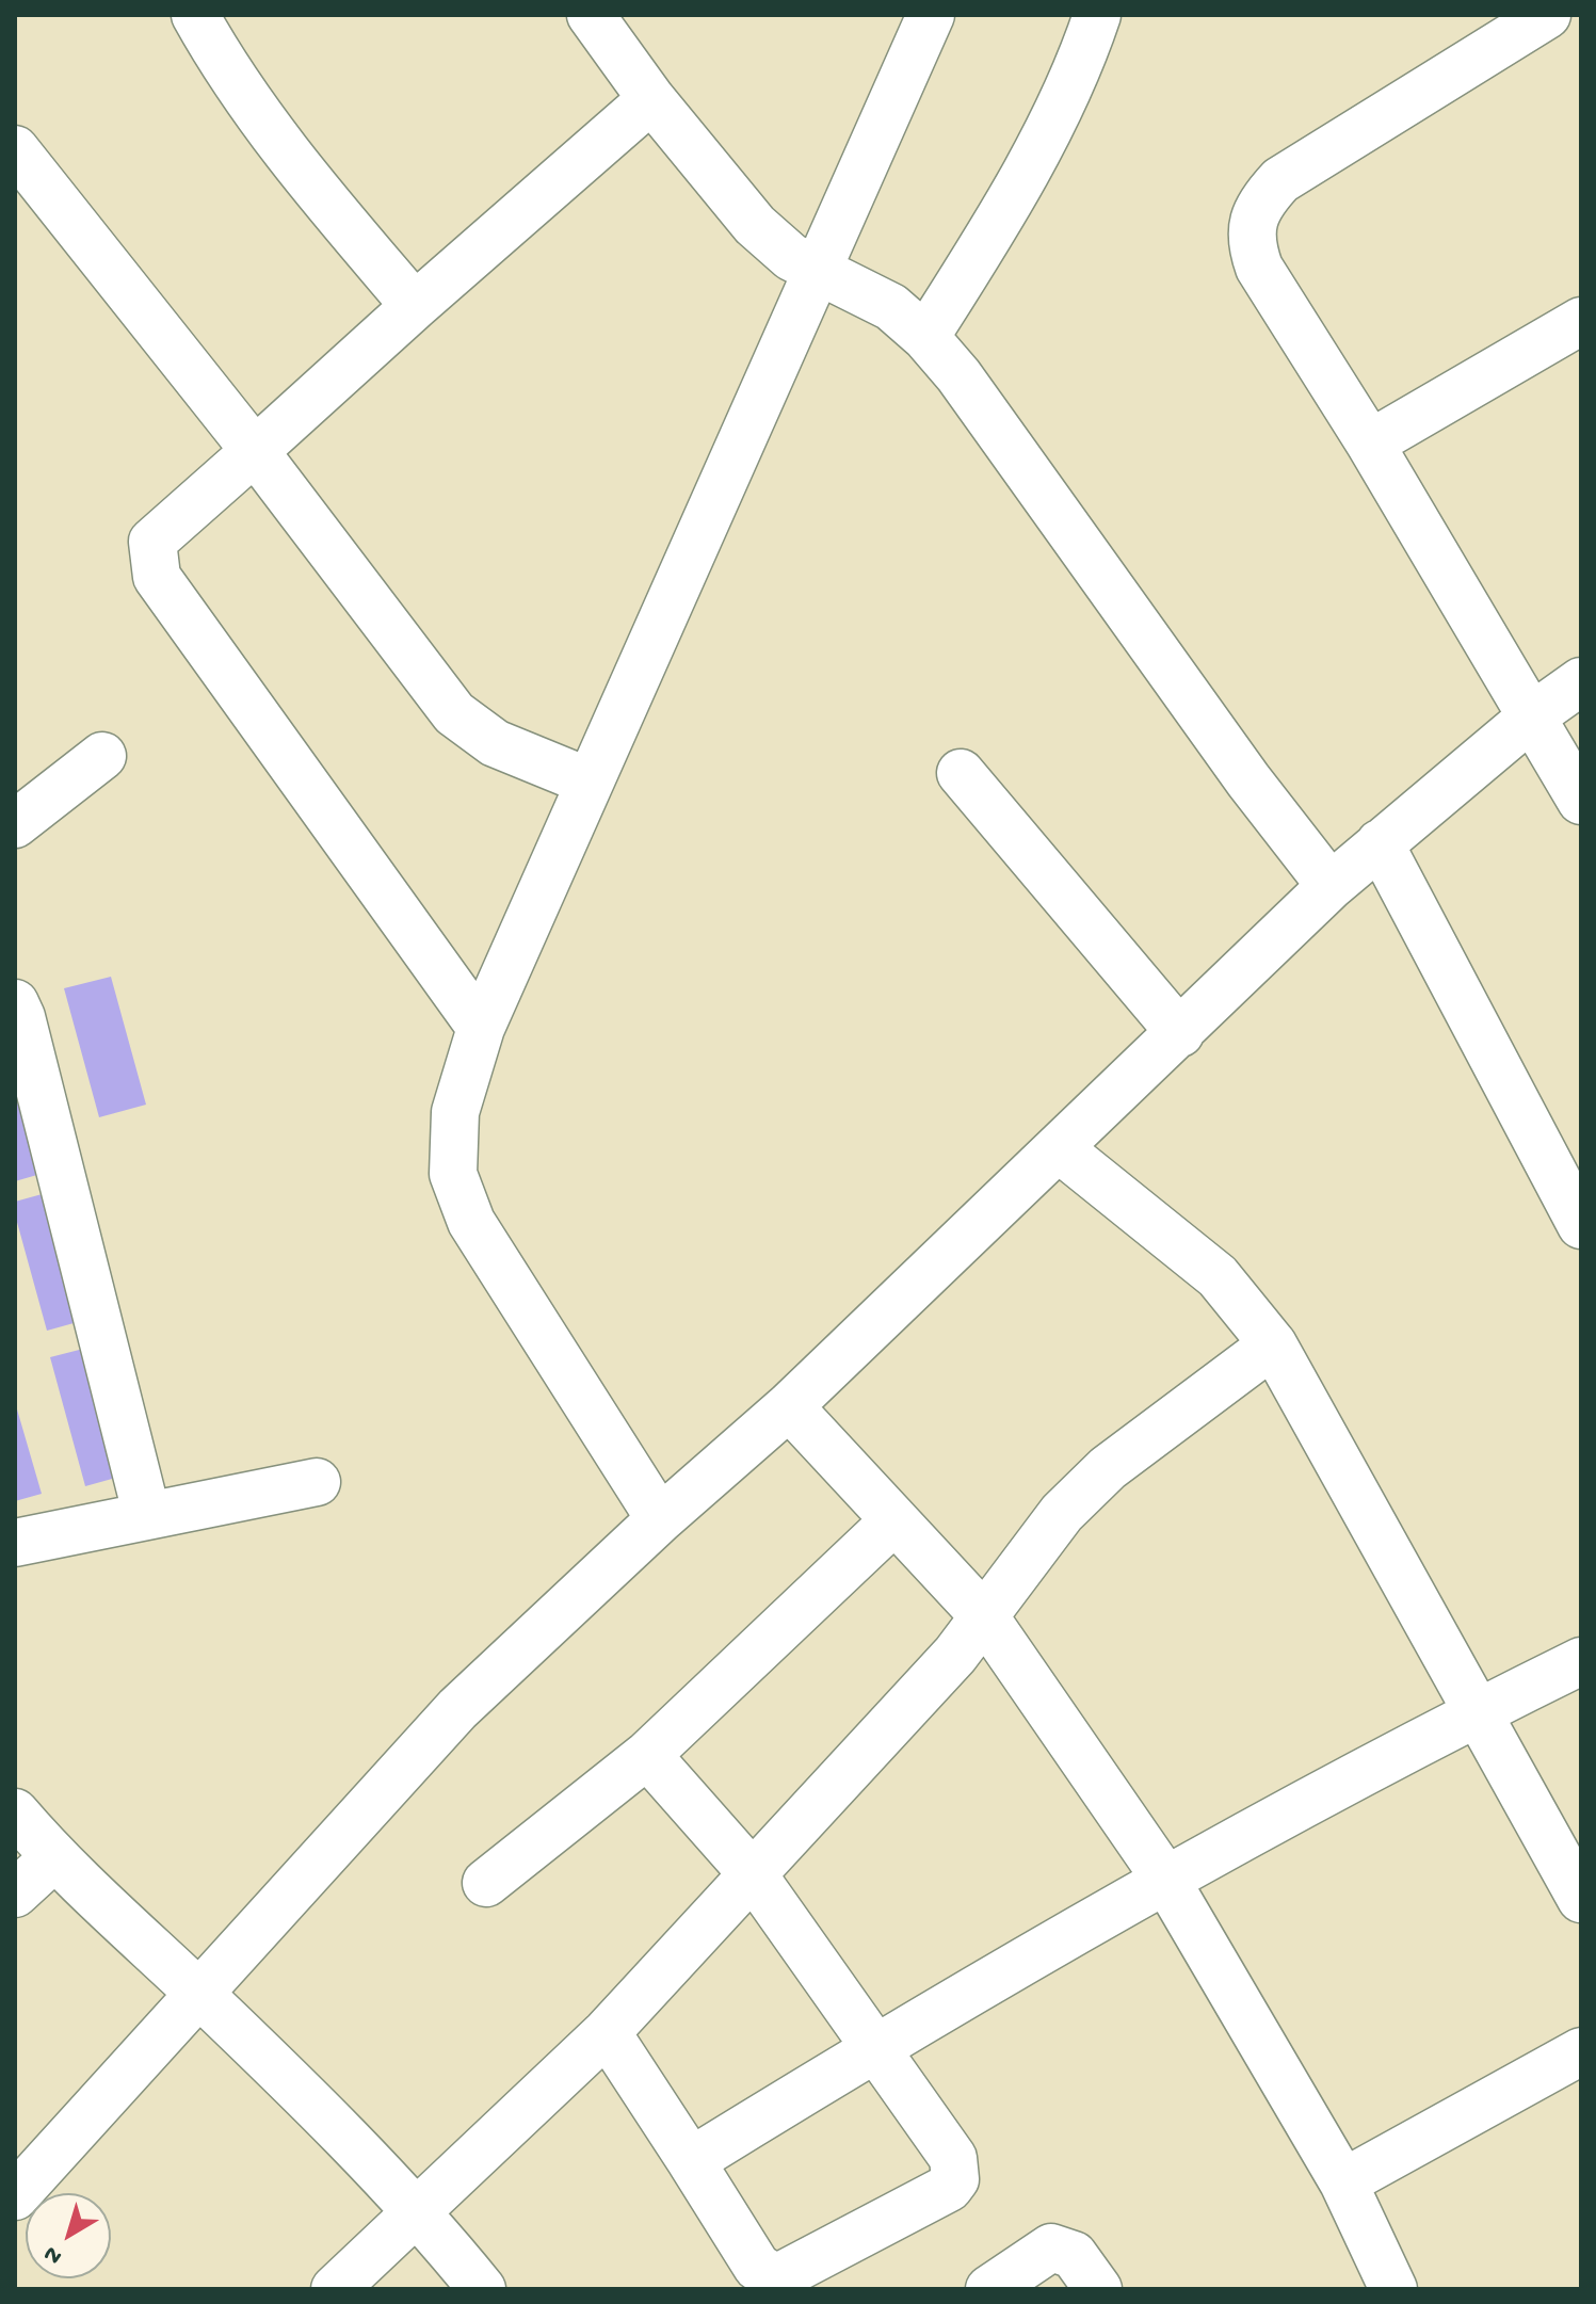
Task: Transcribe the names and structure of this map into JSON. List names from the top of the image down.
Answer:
{
  "north": "bottom left"
}
